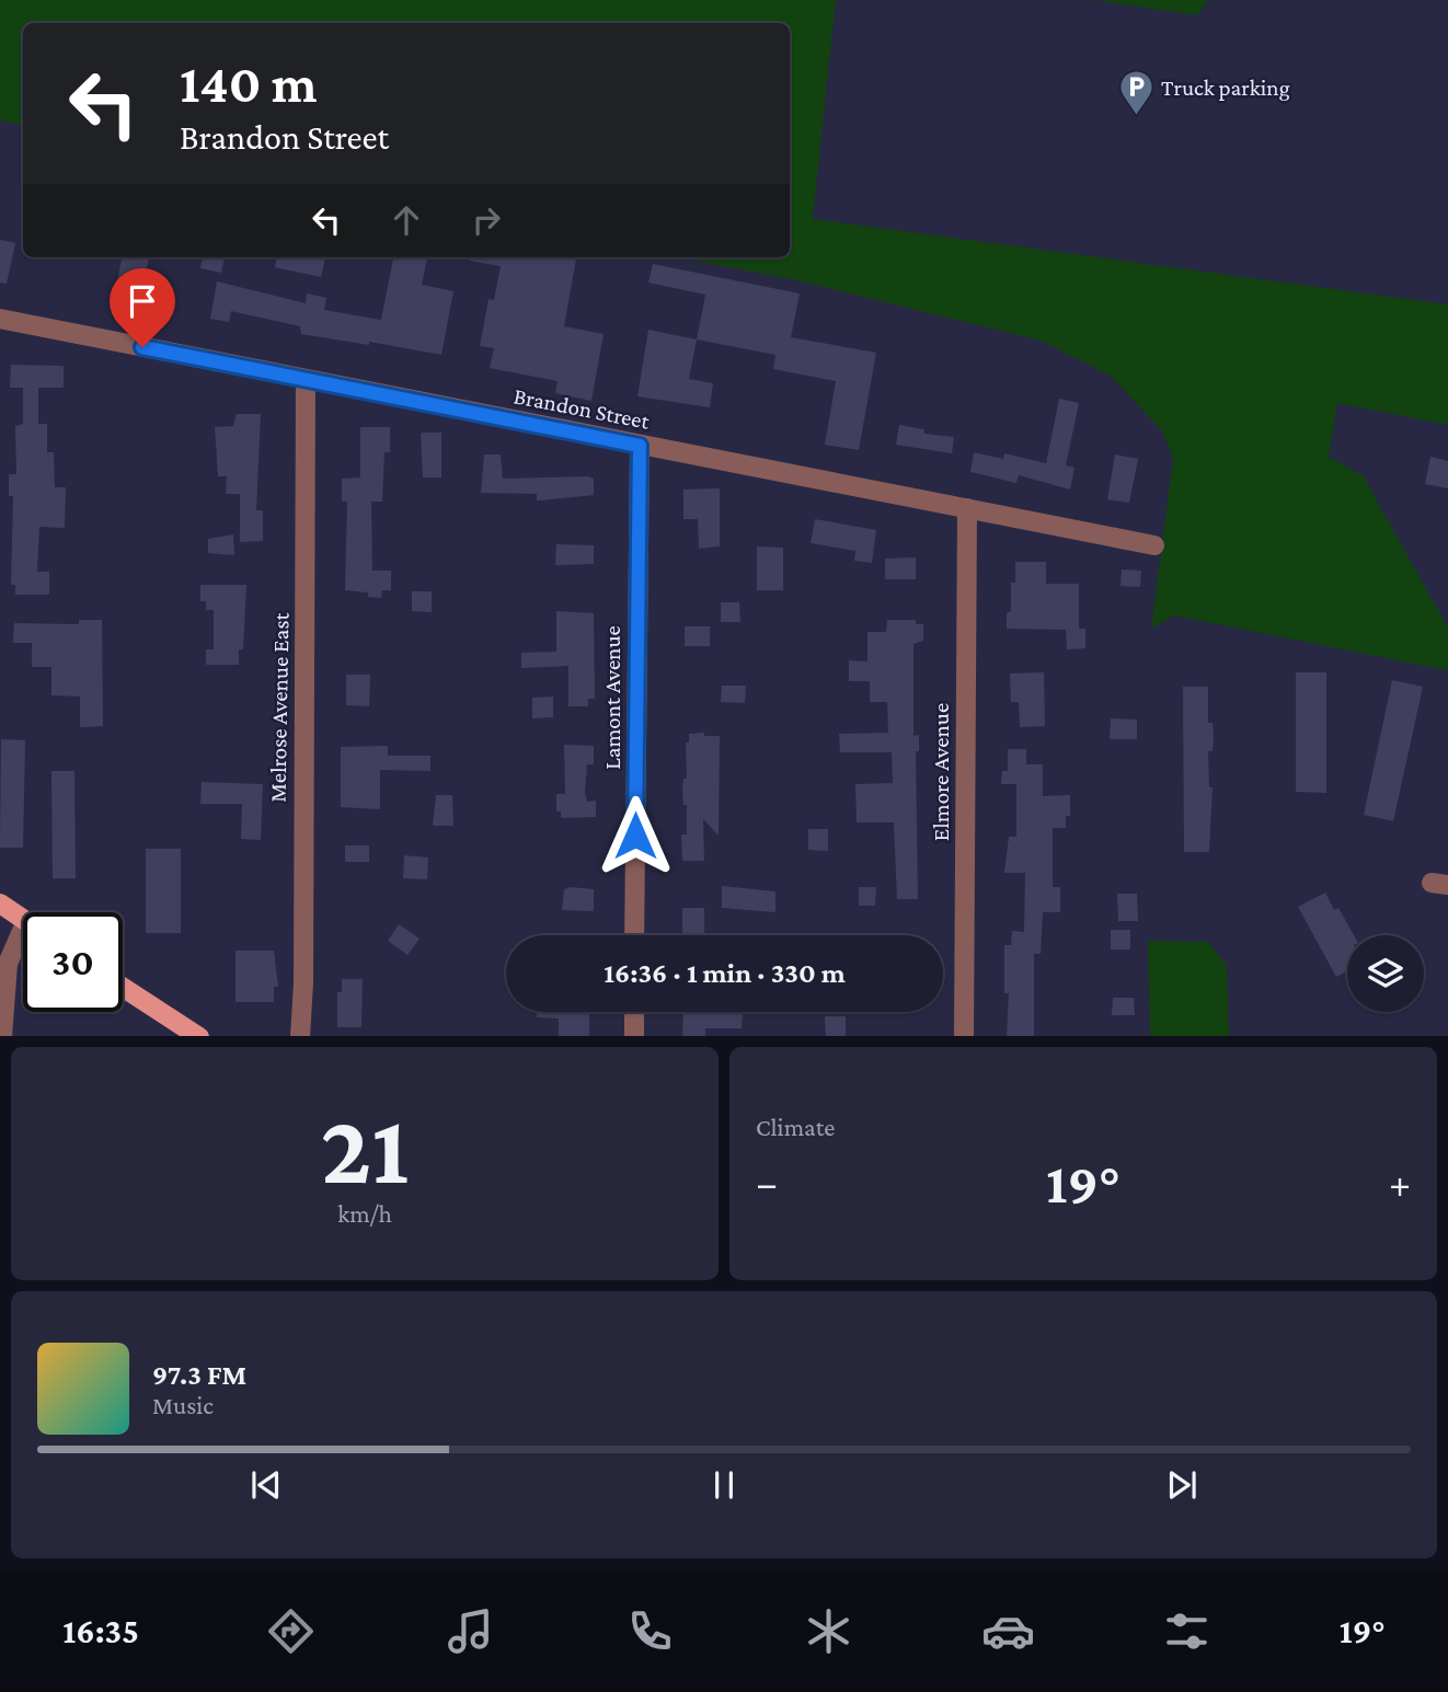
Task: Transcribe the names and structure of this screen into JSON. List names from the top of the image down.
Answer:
{
  "streets": {
    "street": [
      "Brandon Street",
      "Lamont Avenue",
      "Melrose Avenue East",
      "Elmore Avenue"
    ]
  },
  "crossings": [
    ["Brandon Street", "Lamont Avenue"],
    ["Brandon Street", "Melrose Avenue East"],
    ["Brandon Street", "Elmore Avenue"]
  ],
  "places": {
    "parking": ["Truck parking"]
  },
  "page": {
    "turn": ["140 m", "Brandon Street"],
    "limit": "30",
    "trip": "16:36 · 1 min · 330 m",
    "tile": [
      ["21", "km/h"],
      "Climate"
    ],
    "heat": ["−", "19°", "+"],
    "song": ["97.3 FM", "Music"],
    "tabs": ["16:35", "19°"]
  }
}
